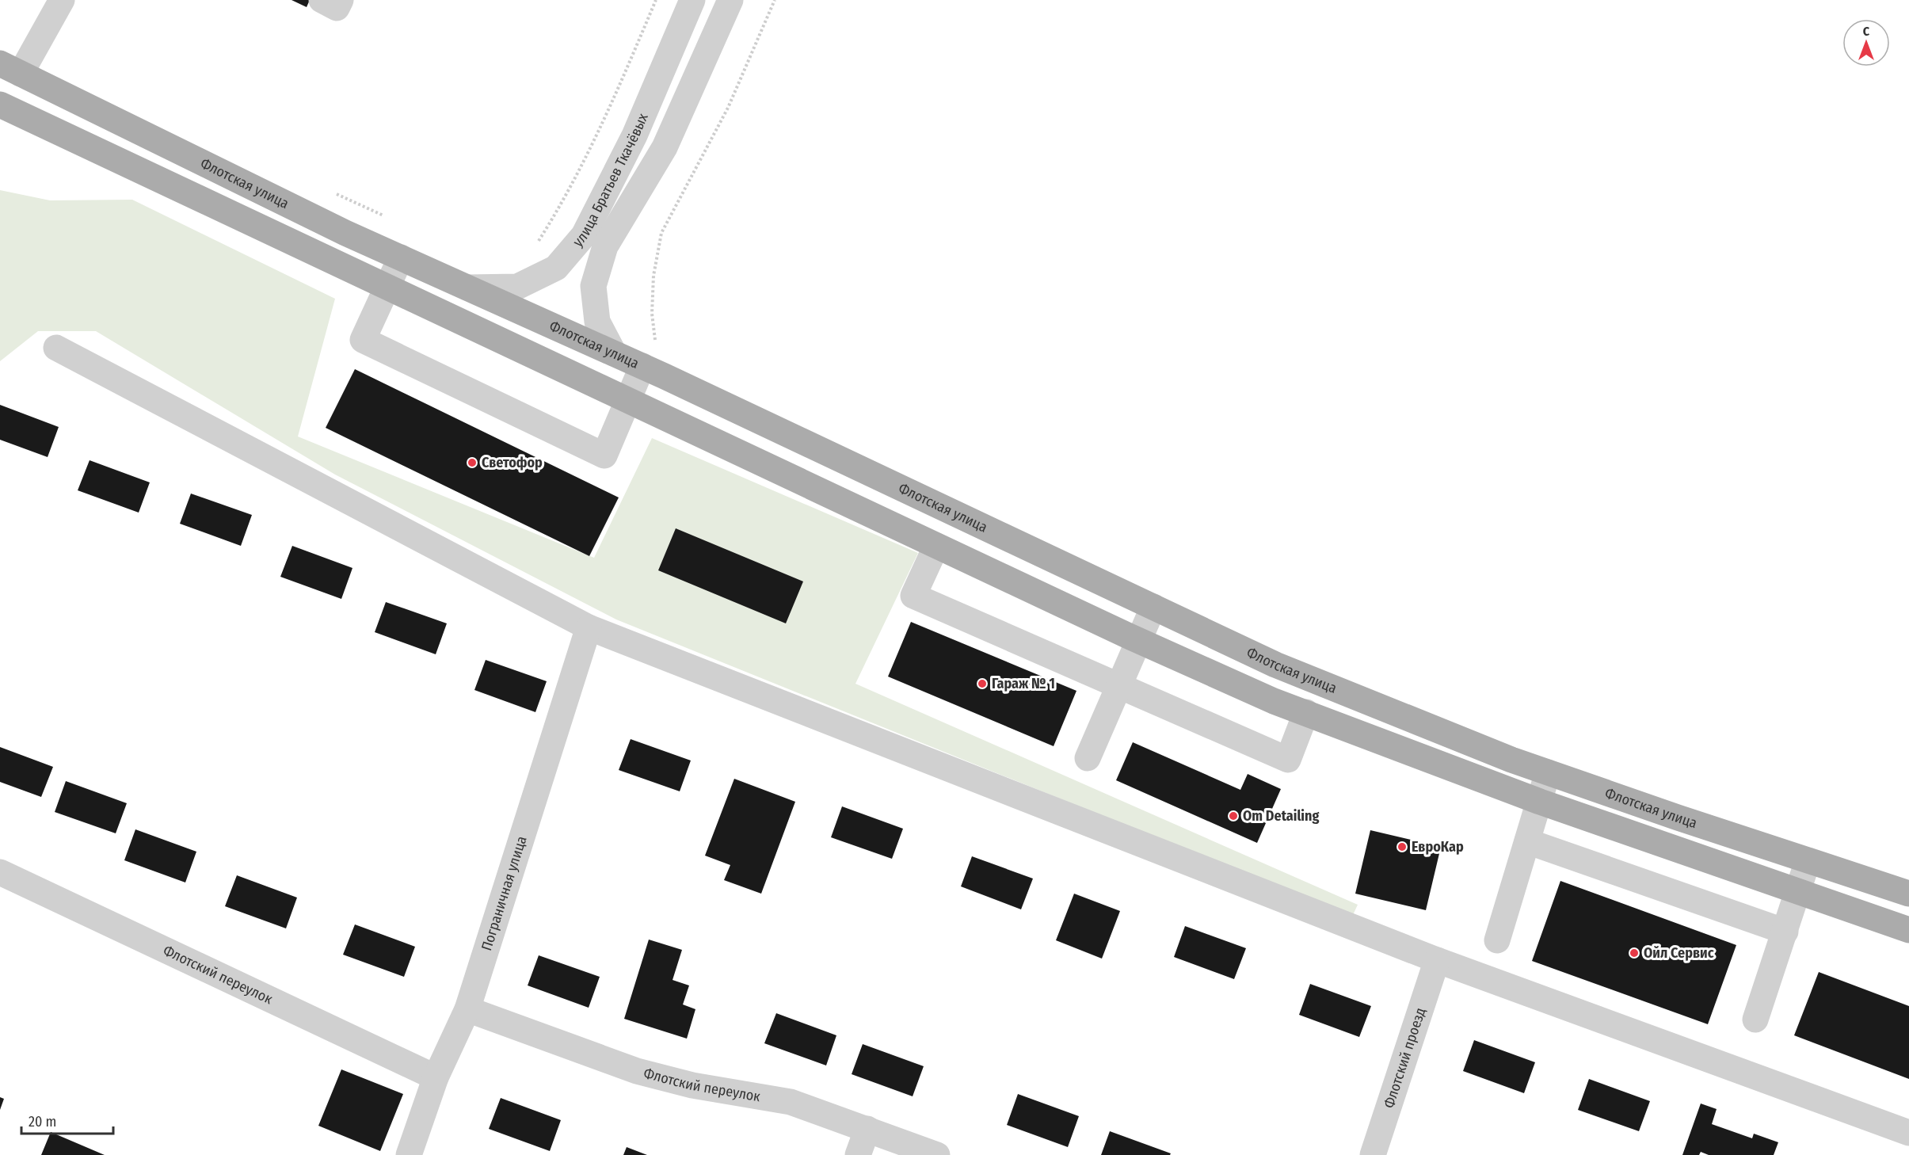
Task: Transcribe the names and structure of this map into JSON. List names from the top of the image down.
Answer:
{
  "streets": {
    "main road": ["Флотская улица"],
    "street": [
      "улица Братьев Ткачёвых",
      "Пограничная улица",
      "Флотский переулок",
      "Флотский проезд"
    ]
  },
  "crossings": [
    ["улица Братьев Ткачёвых", "Флотская улица"],
    ["Пограничная улица", "Флотский переулок"]
  ],
  "places": [
    "Светофор",
    "Гараж № 1",
    "Om Detailing",
    "ЕвроКар",
    "Ойл Сервис"
  ],
  "scale_bar": "20 m",
  "north": "top"
}
